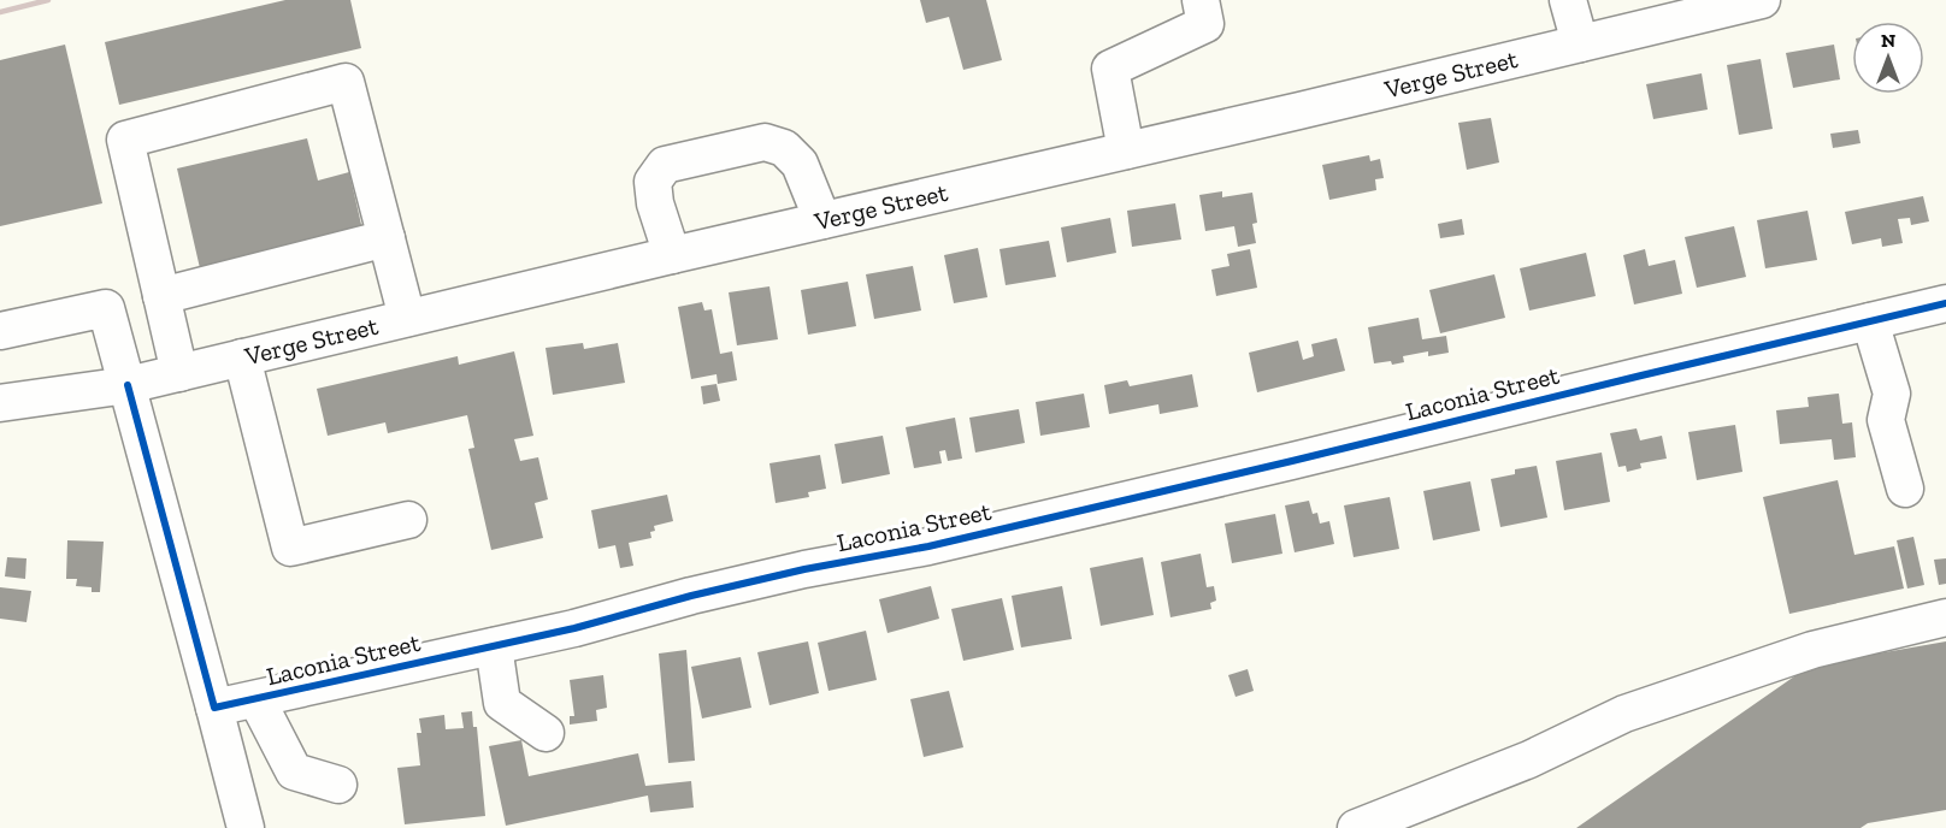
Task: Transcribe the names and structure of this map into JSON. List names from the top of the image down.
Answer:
{
  "streets": {
    "street": ["Verge Street", "Laconia Street"]
  },
  "north": "top"
}
